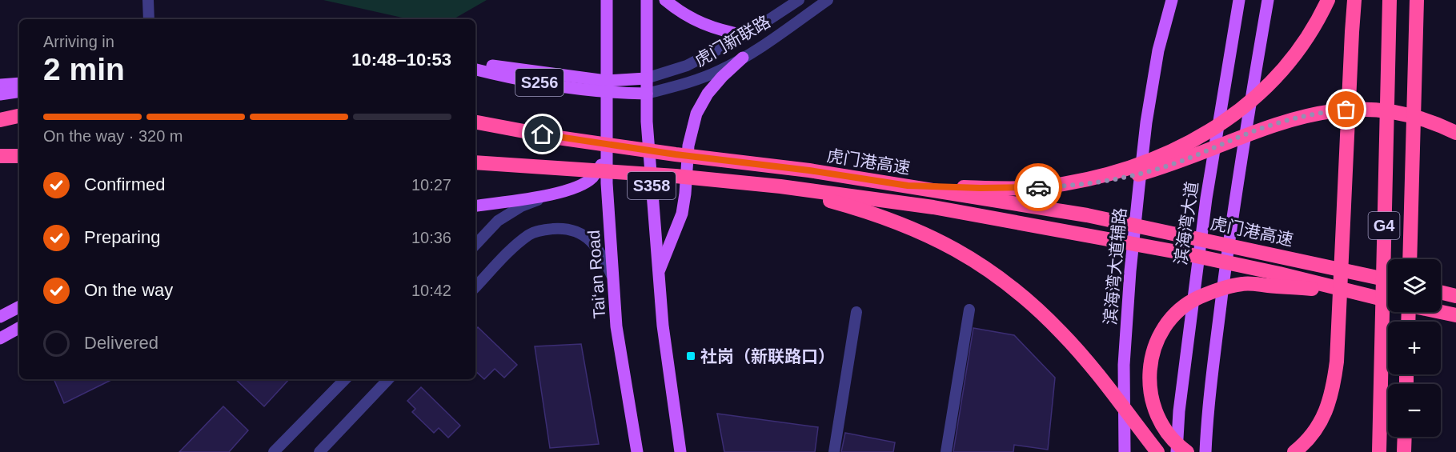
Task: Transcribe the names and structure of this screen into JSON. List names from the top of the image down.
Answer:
{
  "streets": {
    "highway": ["虎门港高速", "G4"],
    "main road": [
      "S256",
      "S358",
      "滨海湾大道",
      "滨海湾大道辅路",
      "Tai‘an Road"
    ],
    "street": ["虎门新联路"]
  },
  "crossings": [
    ["虎门新联路", "S256"],
    ["虎门新联路", "S358"],
    ["S256", "S358"],
    ["S256", "Tai‘an Road"]
  ],
  "places": {
    "transit": ["社岗（新联路口）"]
  },
  "page": {
    "heading": ["2 min", "Arriving in", "10:48–10:53"],
    "bar": "On the way · 320 m",
    "list": [
      ["Confirmed", "10:27"],
      ["Preparing", "10:36"],
      ["On the way", "10:42"],
      "Delivered"
    ],
    "map_buttons": ["+", "−"]
  }
}
